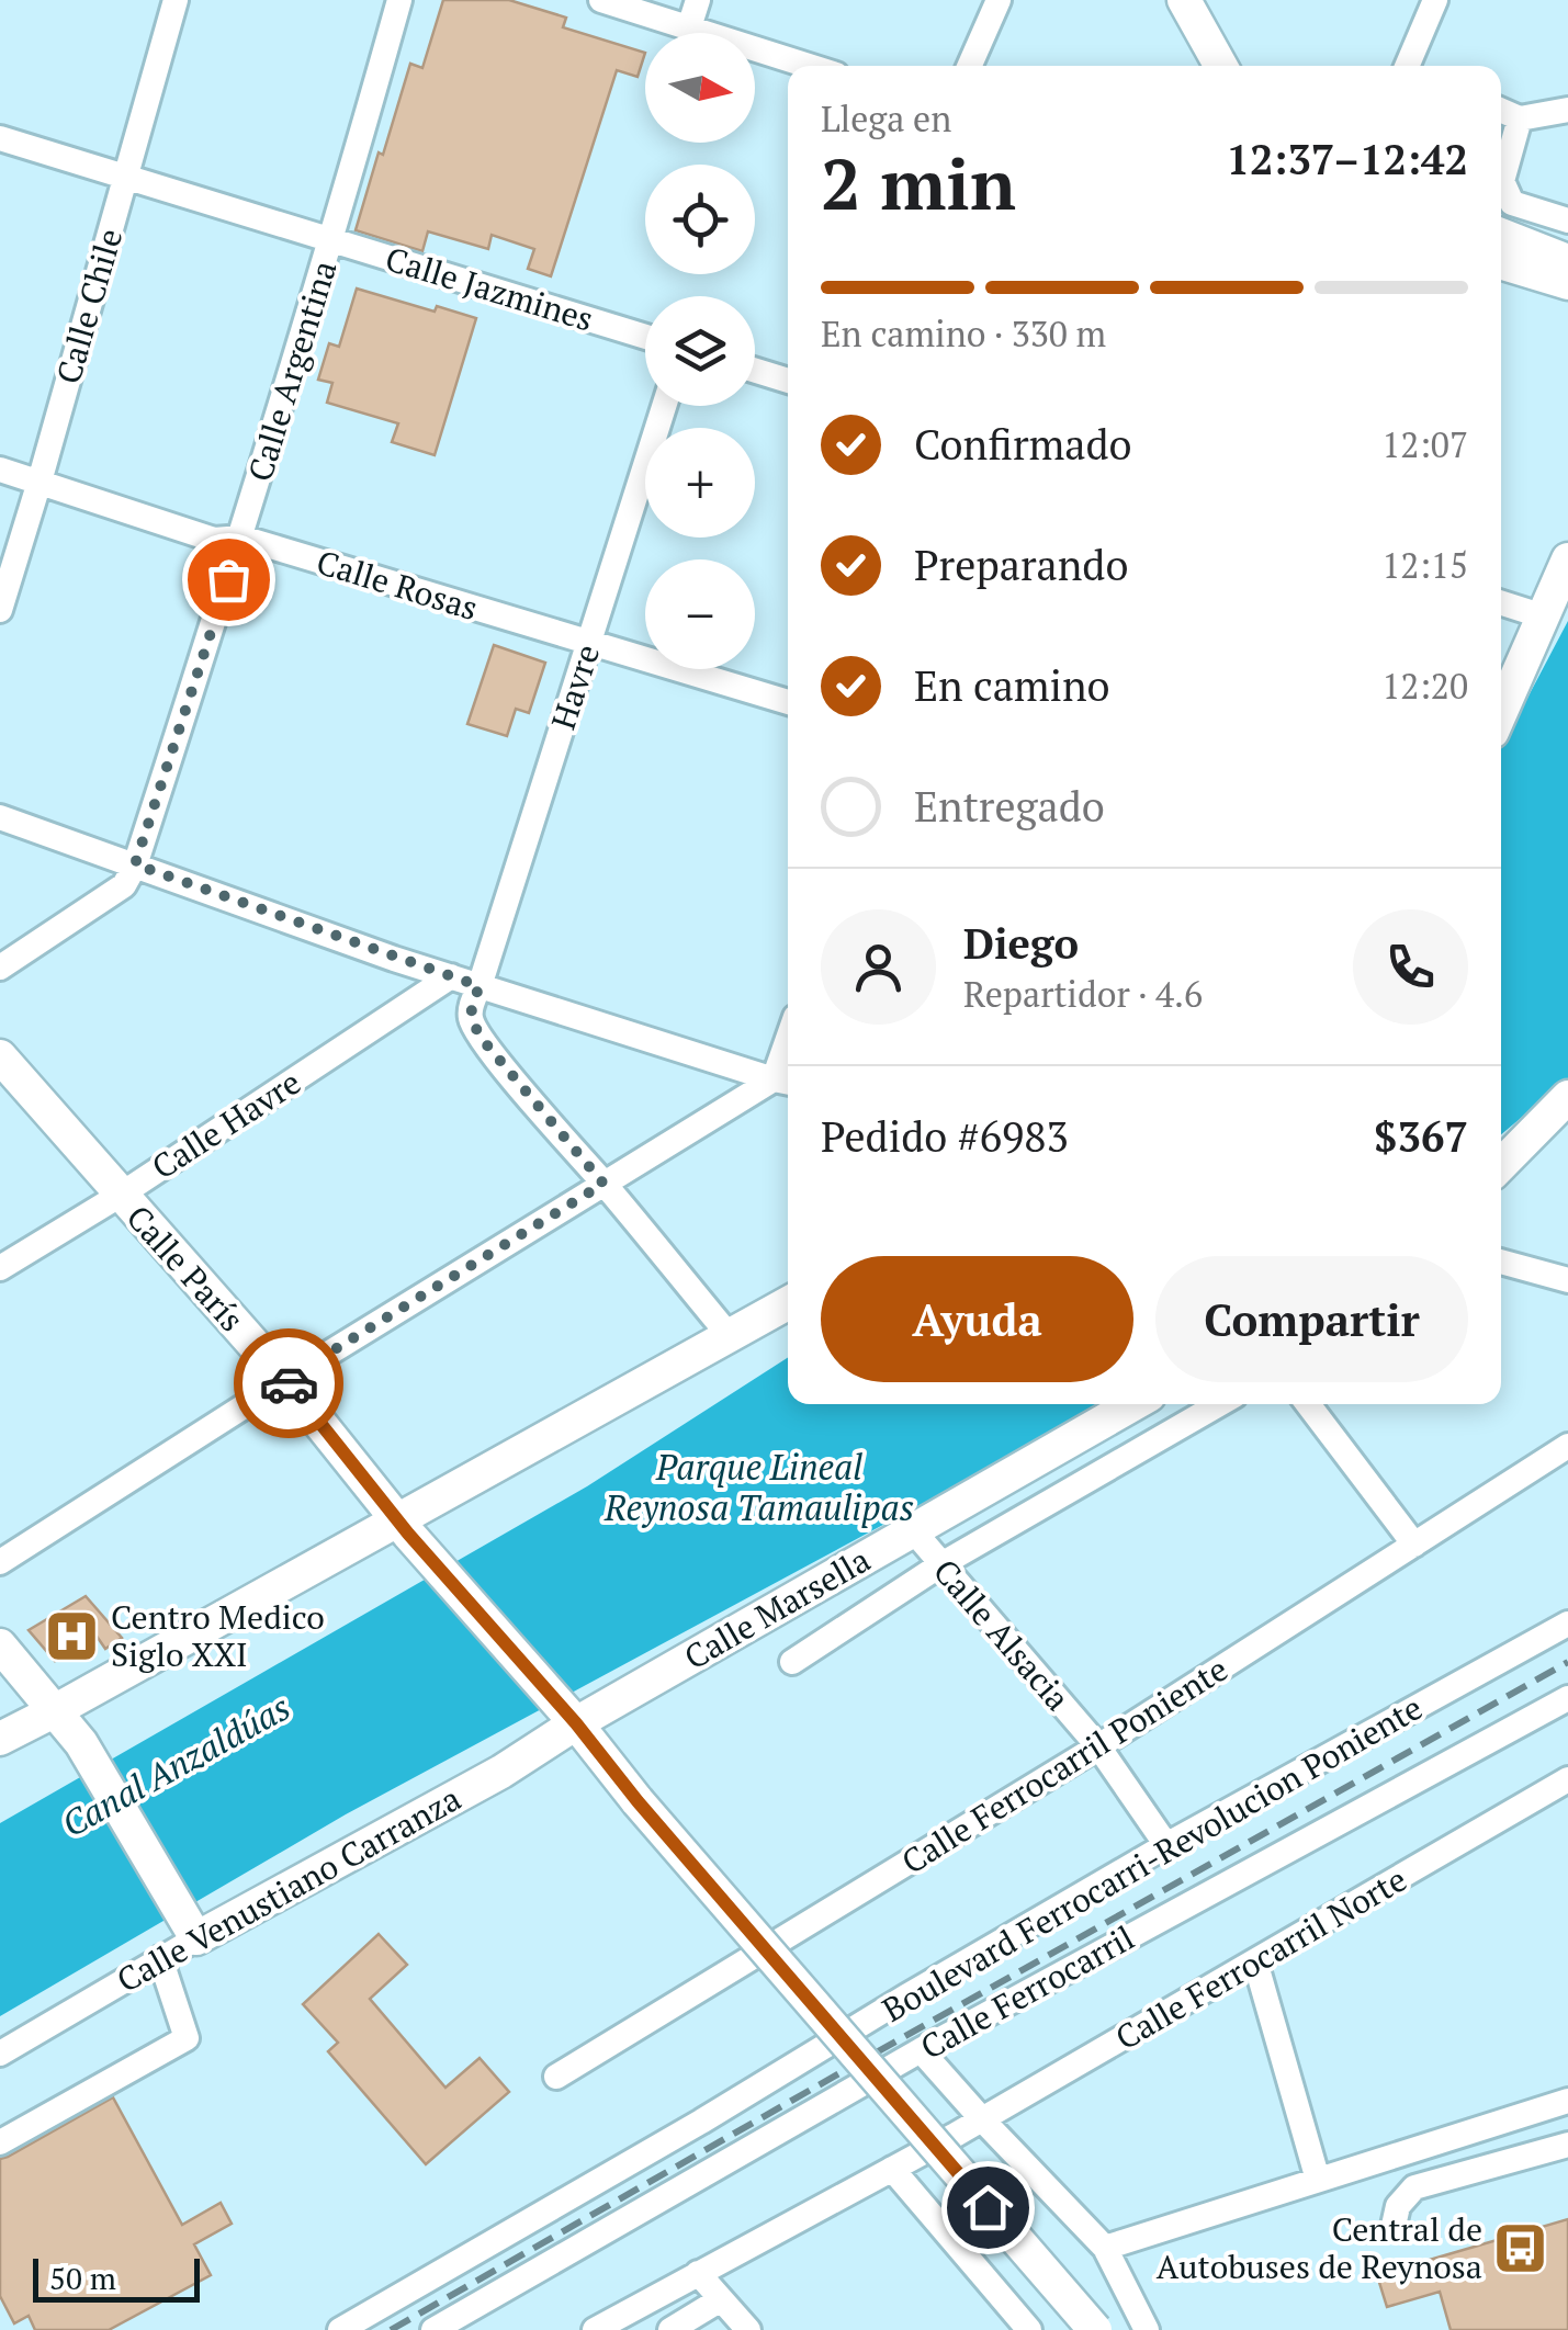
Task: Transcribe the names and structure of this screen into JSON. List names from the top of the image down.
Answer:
{
  "streets": {
    "main road": ["Calle París", "Calle Marsella", "Calle Venustiano Carranza"],
    "street": [
      "Calle Jazmines",
      "Calle Chile",
      "Calle Argentina",
      "Calle Rosas",
      "Havre",
      "Calle Havre",
      "Calle Alsacia",
      "Calle Ferrocarril Poniente",
      "Boulevard Ferrocarri-Revolucion Poniente",
      "Calle Ferrocarril Norte",
      "Calle Ferrocarril"
    ]
  },
  "crossings": [
    ["Calle Jazmines", "Calle Chile"],
    ["Calle Jazmines", "Calle Argentina"],
    ["Calle Chile", "Calle Rosas"],
    ["Calle Argentina", "Calle Rosas"],
    ["Calle Rosas", "Havre"],
    ["Calle Havre", "Calle París"],
    ["Calle París", "Calle Marsella"],
    ["Calle París", "Calle Venustiano Carranza"],
    ["Calle Marsella", "Calle Alsacia"],
    ["Calle Marsella", "Calle Venustiano Carranza"],
    ["Calle Alsacia", "Calle Ferrocarril Poniente"],
    ["Calle Alsacia", "Boulevard Ferrocarri-Revolucion Poniente"]
  ],
  "water": ["Parque Lineal Reynosa Tamaulipas", "Canal Anzaldúas"],
  "places": {
    "hospital": ["Centro Medico Siglo XXI"],
    "bus stop": ["Central de Autobuses de Reynosa"]
  },
  "scale_bar": "50 m",
  "north": "right",
  "page": {
    "map_buttons": ["+", "−"],
    "heading": ["2 min", "Llega en", "12:37–12:42"],
    "panel": [
      "Diego",
      "Repartidor · 4.6",
      "Pedido #6983",
      "$367"
    ],
    "bar": "En camino · 330 m",
    "list": [
      ["Confirmado", "12:07"],
      ["Preparando", "12:15"],
      ["En camino", "12:20"],
      "Entregado"
    ],
    "buttons": ["Ayuda", "Compartir"],
    "scale": "50 m"
  }
}
